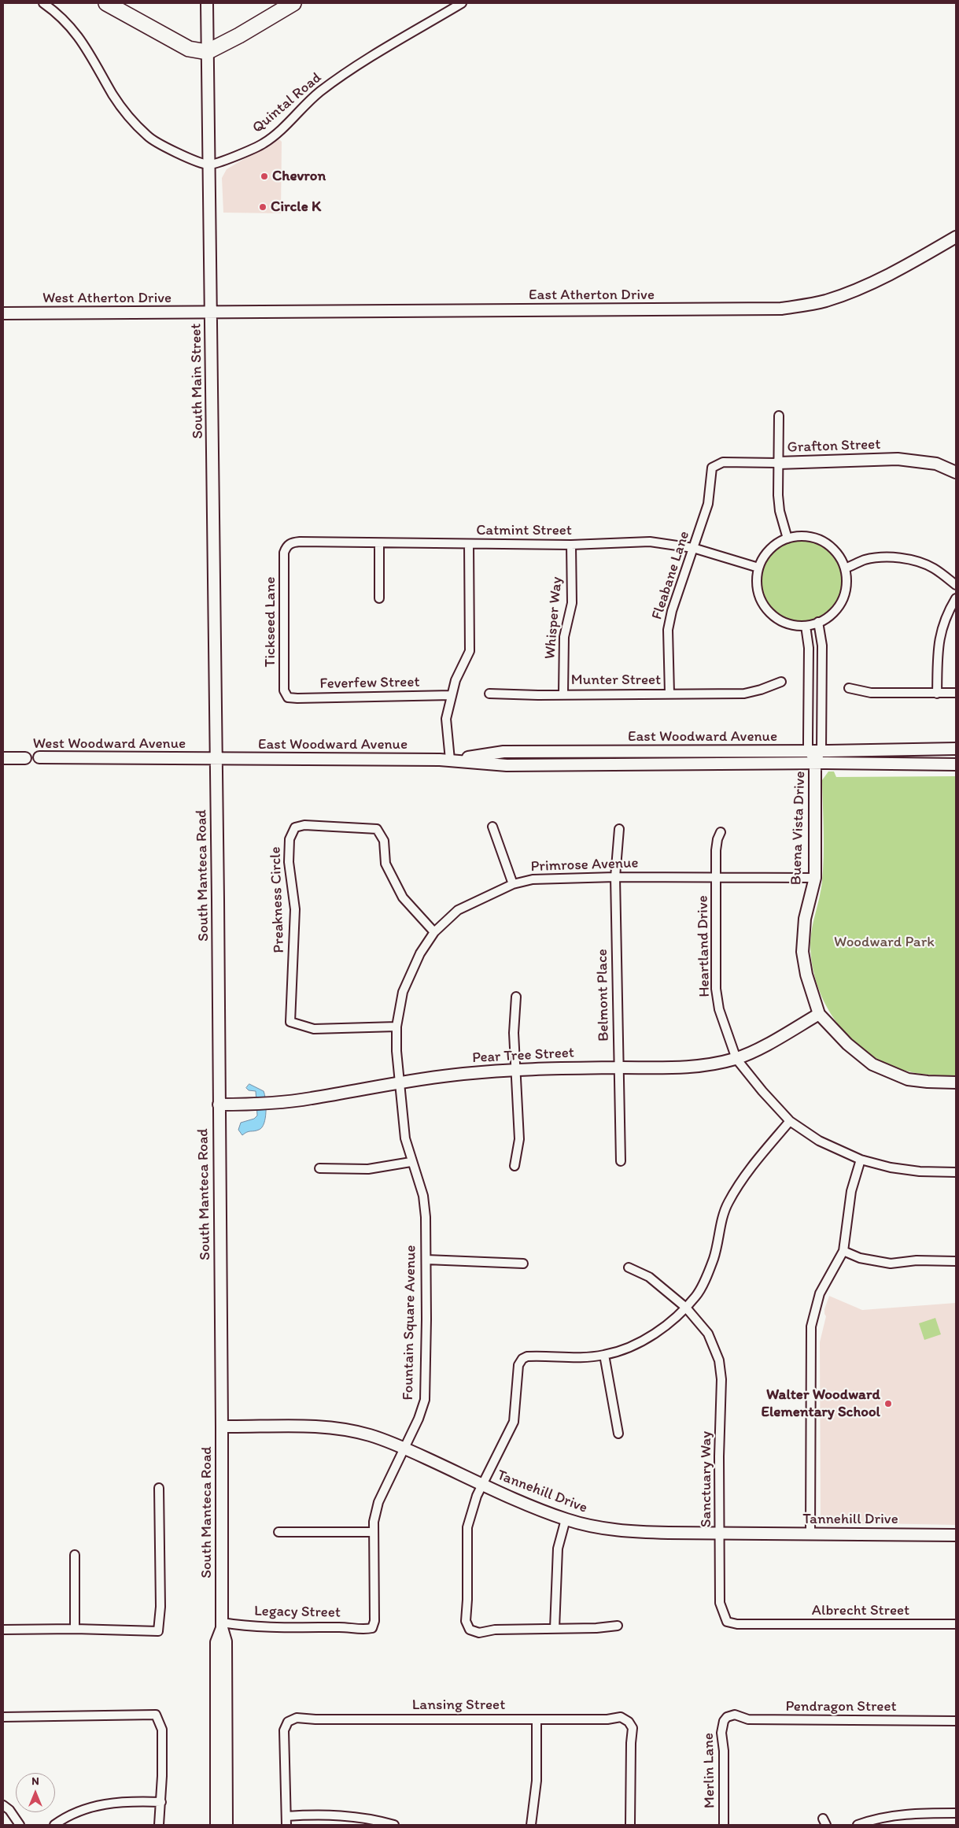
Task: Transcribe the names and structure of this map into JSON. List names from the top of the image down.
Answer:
{
  "streets": {
    "street": [
      "Quintal Road",
      "East Atherton Drive",
      "West Atherton Drive",
      "South Main Street",
      "Grafton Street",
      "Catmint Street",
      "Fleabane Lane",
      "Whisper Way",
      "Tickseed Lane",
      "Munter Street",
      "Feverfew Street",
      "East Woodward Avenue",
      "West Woodward Avenue",
      "Buena Vista Drive",
      "Primrose Avenue",
      "South Manteca Road",
      "Preakness Circle",
      "Heartland Drive",
      "Belmont Place",
      "Pear Tree Street",
      "Fountain Square Avenue",
      "Sanctuary Way",
      "Tannehill Drive",
      "Albrecht Street",
      "Legacy Street",
      "Lansing Street",
      "Pendragon Street",
      "Merlin Lane"
    ]
  },
  "crossings": [
    ["Quintal Road", "South Main Street"],
    ["East Atherton Drive", "West Atherton Drive"],
    ["East Atherton Drive", "South Main Street"],
    ["West Atherton Drive", "South Main Street"],
    ["South Main Street", "East Woodward Avenue"],
    ["South Main Street", "West Woodward Avenue"],
    ["South Main Street", "South Manteca Road"],
    ["Grafton Street", "Fleabane Lane"],
    ["Catmint Street", "Fleabane Lane"],
    ["Catmint Street", "Whisper Way"],
    ["Catmint Street", "Tickseed Lane"],
    ["Catmint Street", "Buena Vista Drive"],
    ["Fleabane Lane", "Munter Street"],
    ["Whisper Way", "Munter Street"],
    ["Tickseed Lane", "Feverfew Street"],
    ["East Woodward Avenue", "West Woodward Avenue"],
    ["East Woodward Avenue", "Buena Vista Drive"],
    ["East Woodward Avenue", "South Manteca Road"],
    ["West Woodward Avenue", "South Manteca Road"],
    ["Buena Vista Drive", "Primrose Avenue"],
    ["Buena Vista Drive", "Pear Tree Street"],
    ["Primrose Avenue", "Preakness Circle"],
    ["Primrose Avenue", "Heartland Drive"],
    ["Primrose Avenue", "Belmont Place"],
    ["Primrose Avenue", "Pear Tree Street"],
    ["Primrose Avenue", "Fountain Square Avenue"],
    ["South Manteca Road", "Pear Tree Street"],
    ["South Manteca Road", "Tannehill Drive"],
    ["South Manteca Road", "Legacy Street"],
    ["Heartland Drive", "Pear Tree Street"],
    ["Belmont Place", "Pear Tree Street"],
    ["Pear Tree Street", "Fountain Square Avenue"],
    ["Fountain Square Avenue", "Tannehill Drive"],
    ["Fountain Square Avenue", "Legacy Street"],
    ["Sanctuary Way", "Tannehill Drive"],
    ["Sanctuary Way", "Albrecht Street"],
    ["Pendragon Street", "Merlin Lane"]
  ],
  "parks": ["Woodward Park"],
  "places": ["Chevron", "Circle K", "Walter Woodward Elementary School"],
  "north": "top"
}
